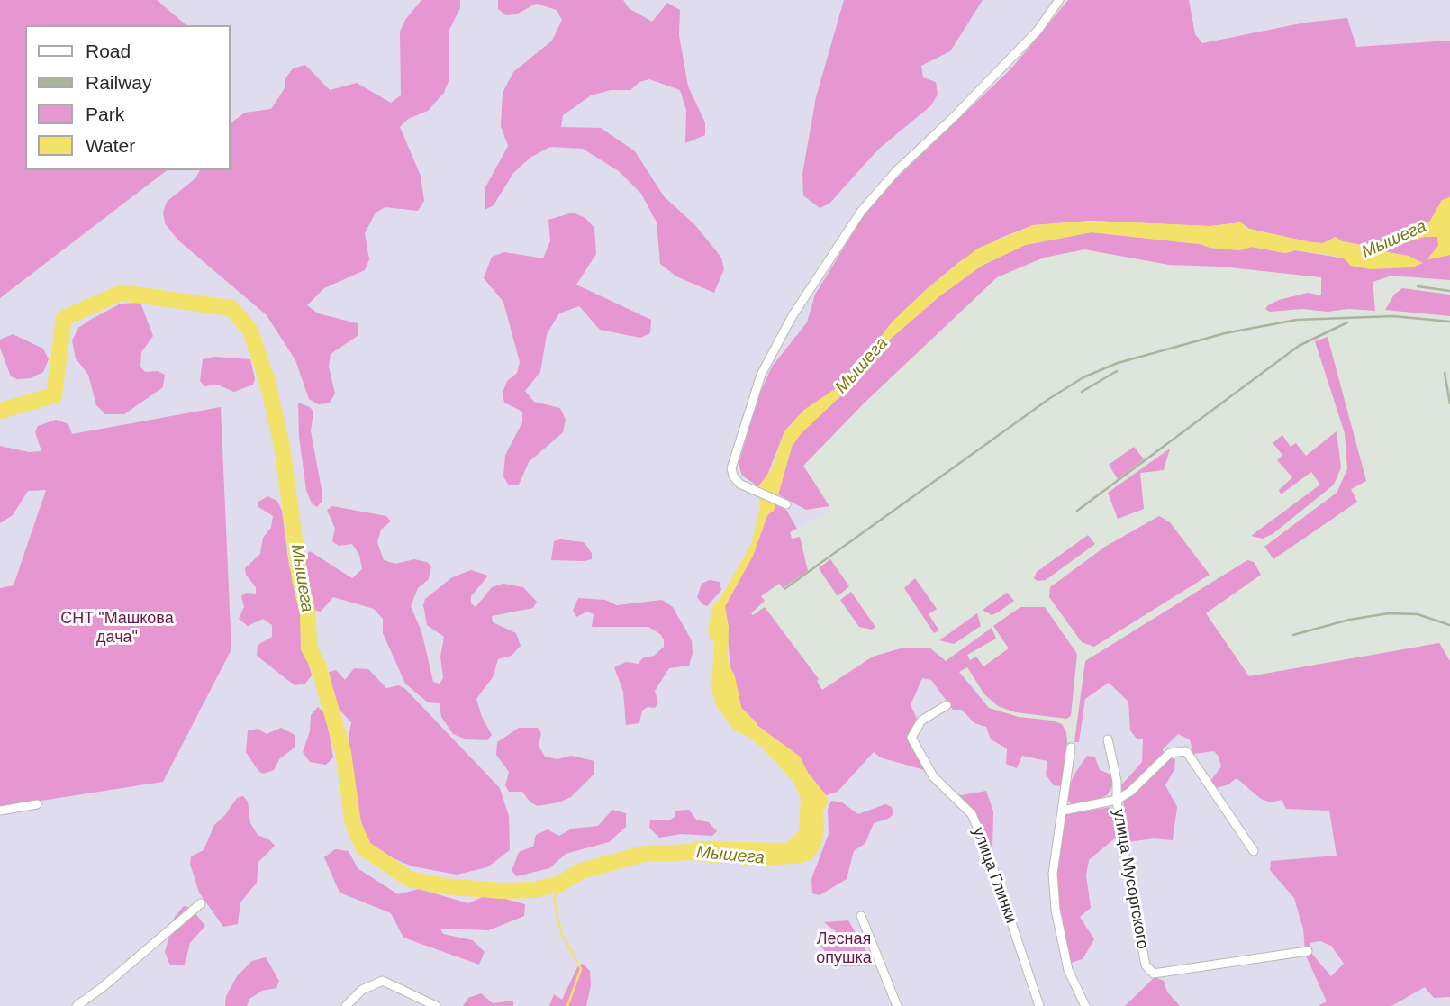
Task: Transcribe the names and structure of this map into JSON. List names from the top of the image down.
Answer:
{
  "streets": {
    "street": ["улица Глинки", "улица Мусоргского"]
  },
  "water": ["Мышега"],
  "parks": ["СНТ \"Машкова дача\"", "Лесная опушка"],
  "legend": [
    "Road",
    "Railway",
    "Park",
    "Water"
  ]
}
